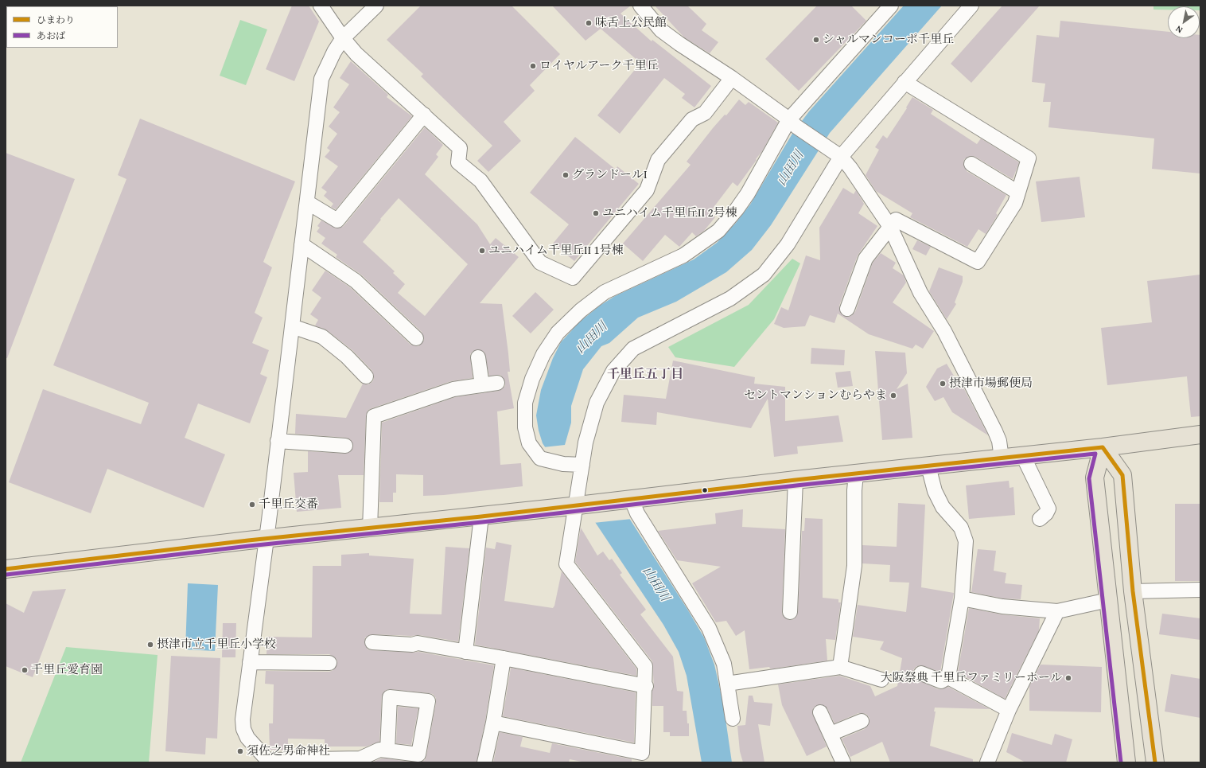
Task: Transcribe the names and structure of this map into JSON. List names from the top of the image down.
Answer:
{
  "districts": ["千里丘五丁目"],
  "water": ["山田川"],
  "places": [
    "味舌上公民館",
    "シャルマンコーポ千里丘",
    "ロイヤルアーク千里丘",
    "グランドールⅠ",
    "ユニハイム千里丘Ⅱ 2号棟",
    "ユニハイム千里丘Ⅱ 1号棟",
    "摂津市場郵便局",
    "セントマンションむらやま",
    "千里丘交番",
    "摂津市立千里丘小学校",
    "千里丘愛育園",
    "大阪祭典 千里丘ファミリーホール",
    "須佐之男命神社"
  ],
  "lines": ["transit line ひまわり", "transit line あおば"],
  "legend": ["ひまわり", "あおば"],
  "north": "bottom left"
}
